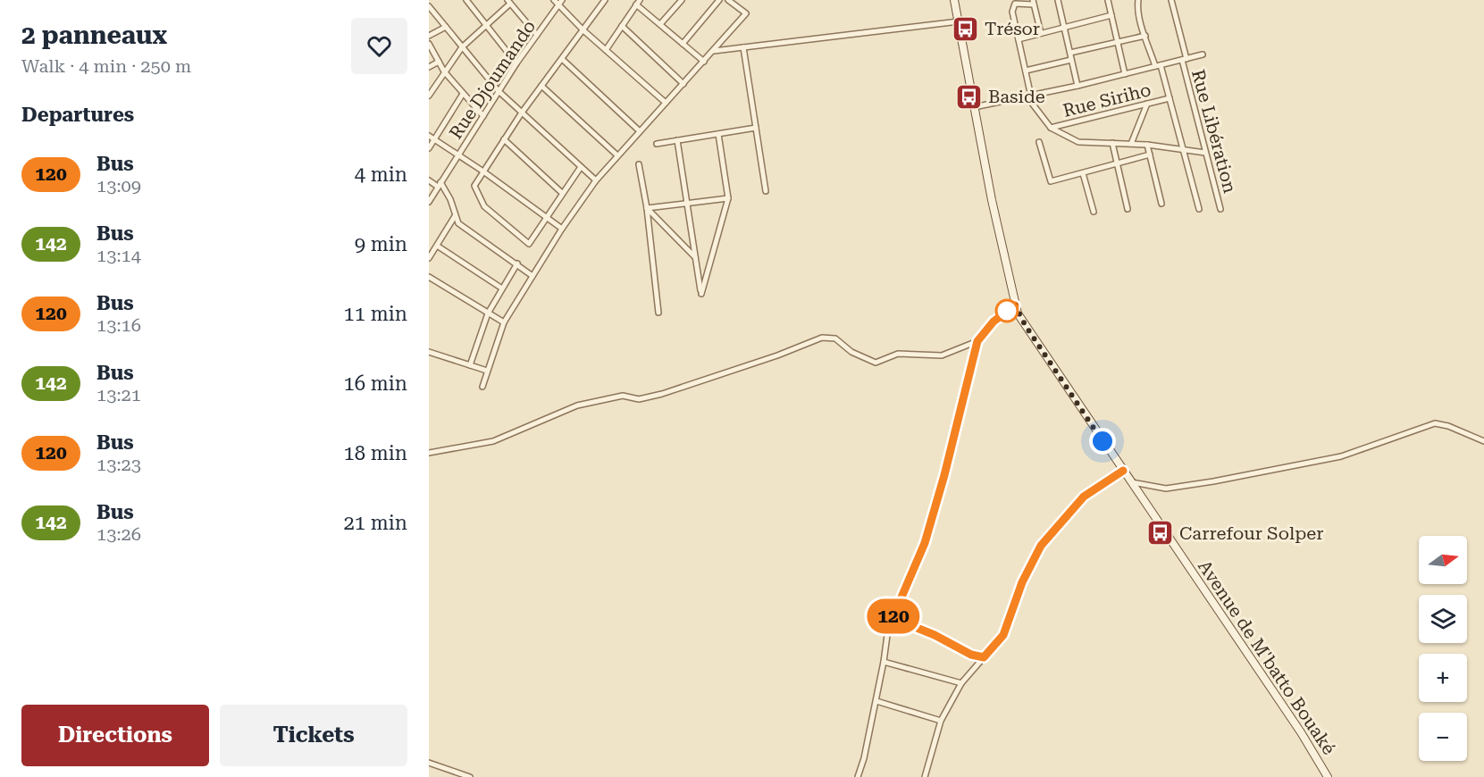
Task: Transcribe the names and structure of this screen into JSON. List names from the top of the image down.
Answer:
{
  "streets": {
    "street": [
      "Rue Djoumando",
      "Rue Siriho",
      "Rue Libération",
      "Avenue de M'batto Bouaké"
    ]
  },
  "places": {
    "bus stop": ["Trésor", "Baside", "Carrefour Solper"]
  },
  "lines": ["bus line 120"],
  "north": "right",
  "page": {
    "heading": [
      ["2 panneaux", "Walk · 4 min · 250 m"],
      "Departures"
    ],
    "on_map": "120",
    "list": [
      {
        "mark": "120",
        "name": "Bus",
        "note": "13:09",
        "value": "4 min"
      },
      {
        "mark": "142",
        "name": "Bus",
        "note": "13:14",
        "value": "9 min"
      },
      {
        "mark": "120",
        "name": "Bus",
        "note": "13:16",
        "value": "11 min"
      },
      {
        "mark": "142",
        "name": "Bus",
        "note": "13:21",
        "value": "16 min"
      },
      {
        "mark": "120",
        "name": "Bus",
        "note": "13:23",
        "value": "18 min"
      },
      {
        "mark": "142",
        "name": "Bus",
        "note": "13:26",
        "value": "21 min"
      }
    ],
    "map_buttons": ["+", "−"],
    "buttons": ["Directions", "Tickets"]
  }
}
